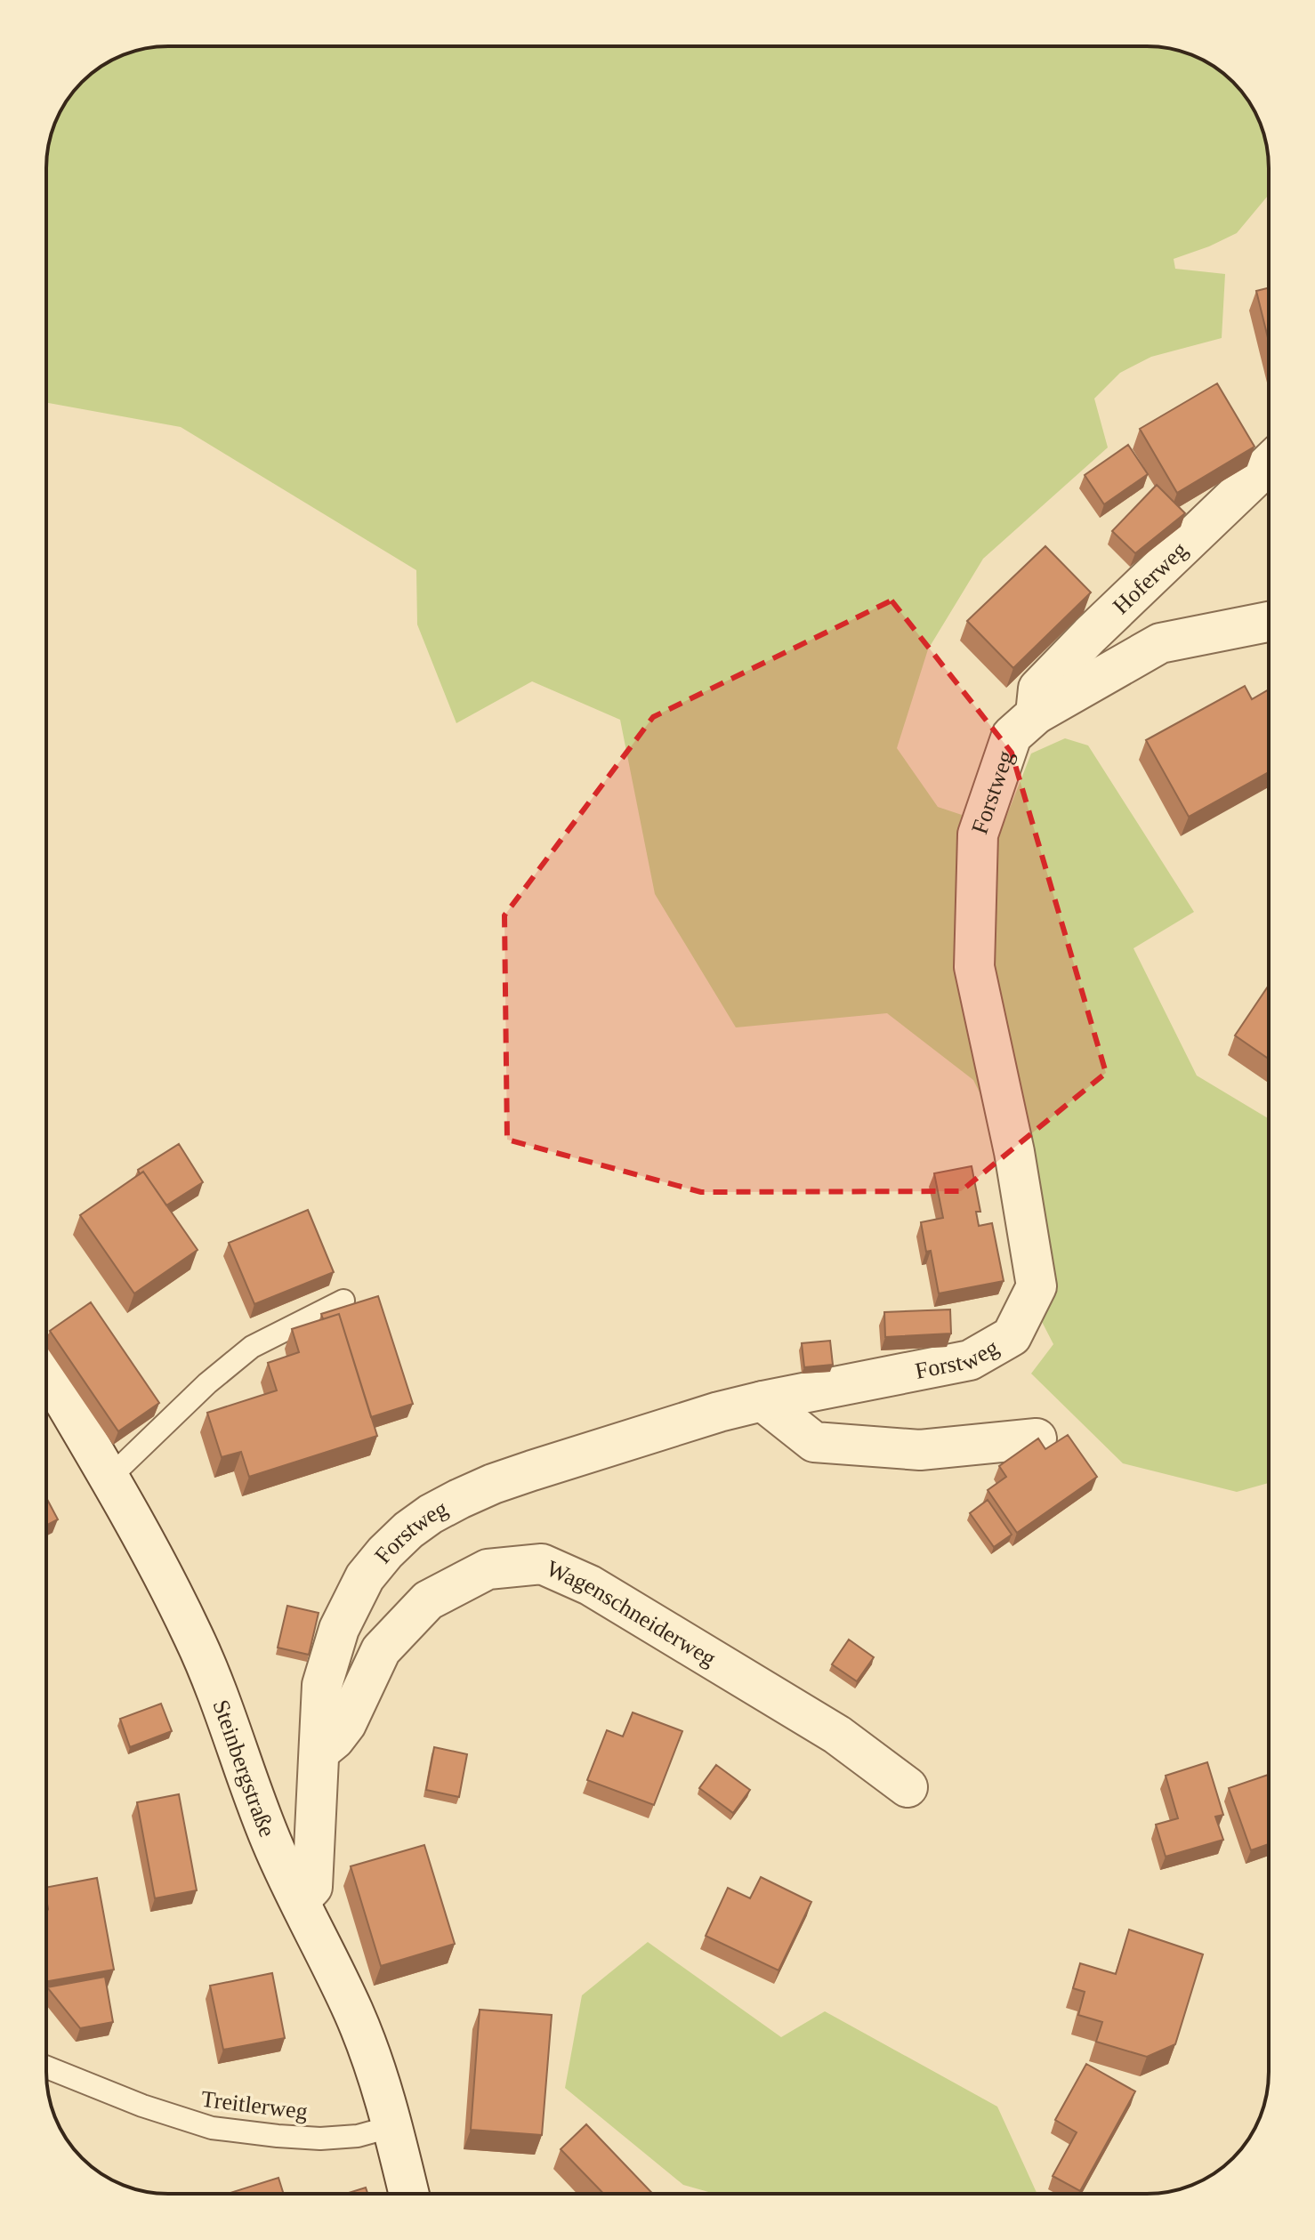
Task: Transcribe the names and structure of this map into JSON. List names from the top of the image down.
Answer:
{
  "streets": {
    "street": [
      "Hoferweg",
      "Forstweg",
      "Wagenschneiderweg",
      "Steinbergstraße"
    ],
    "lane": ["Treitlerweg"]
  },
  "crossings": [
    ["Hoferweg", "Forstweg"],
    ["Forstweg", "Wagenschneiderweg"],
    ["Forstweg", "Steinbergstraße"],
    ["Steinbergstraße", "Treitlerweg"]
  ]
}
